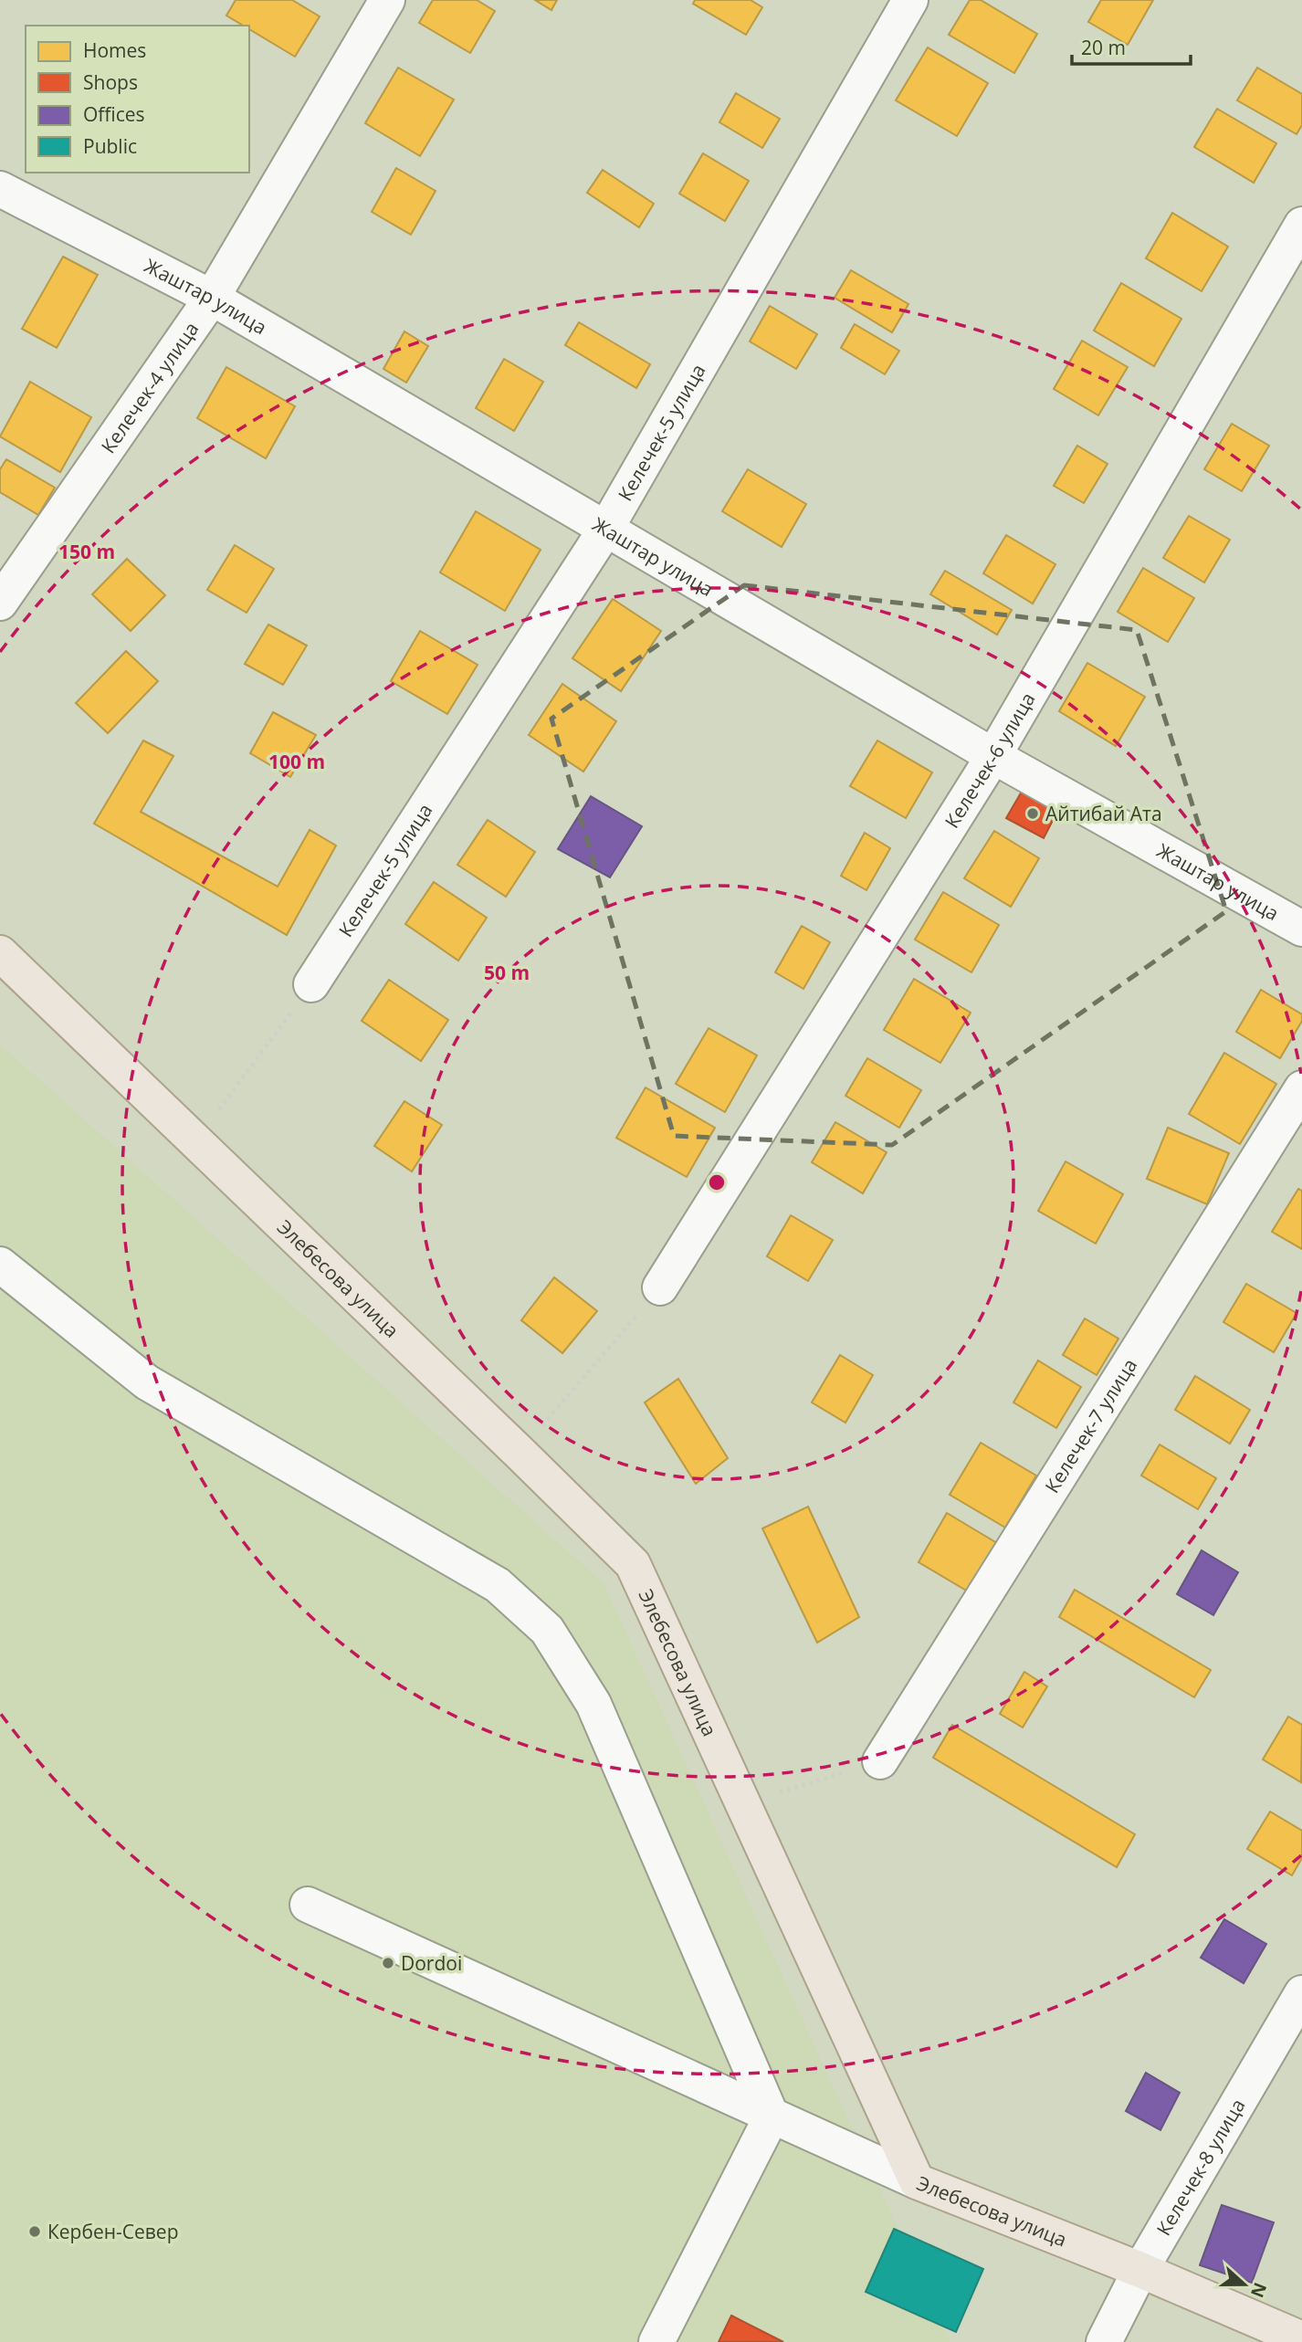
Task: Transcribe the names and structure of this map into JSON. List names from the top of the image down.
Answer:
{
  "streets": {
    "main road": ["Элебесова улица"],
    "street": [
      "Жаштар улица",
      "Келечек-4 улица",
      "Келечек-5 улица",
      "Келечек-6 улица",
      "Келечек-7 улица",
      "Келечек-8 улица"
    ]
  },
  "crossings": [
    ["Жаштар улица", "Келечек-4 улица"],
    ["Жаштар улица", "Келечек-5 улица"],
    ["Жаштар улица", "Келечек-6 улица"],
    ["Элебесова улица", "Келечек-8 улица"]
  ],
  "places": ["Айтибай Ата", "Dordoi", "Кербен-Север"],
  "legend": [
    "Homes",
    "Shops",
    "Offices",
    "Public"
  ],
  "scale_bar": "20 m",
  "north": "right",
  "rings": ["150 m", "100 m", "50 m"]
}
